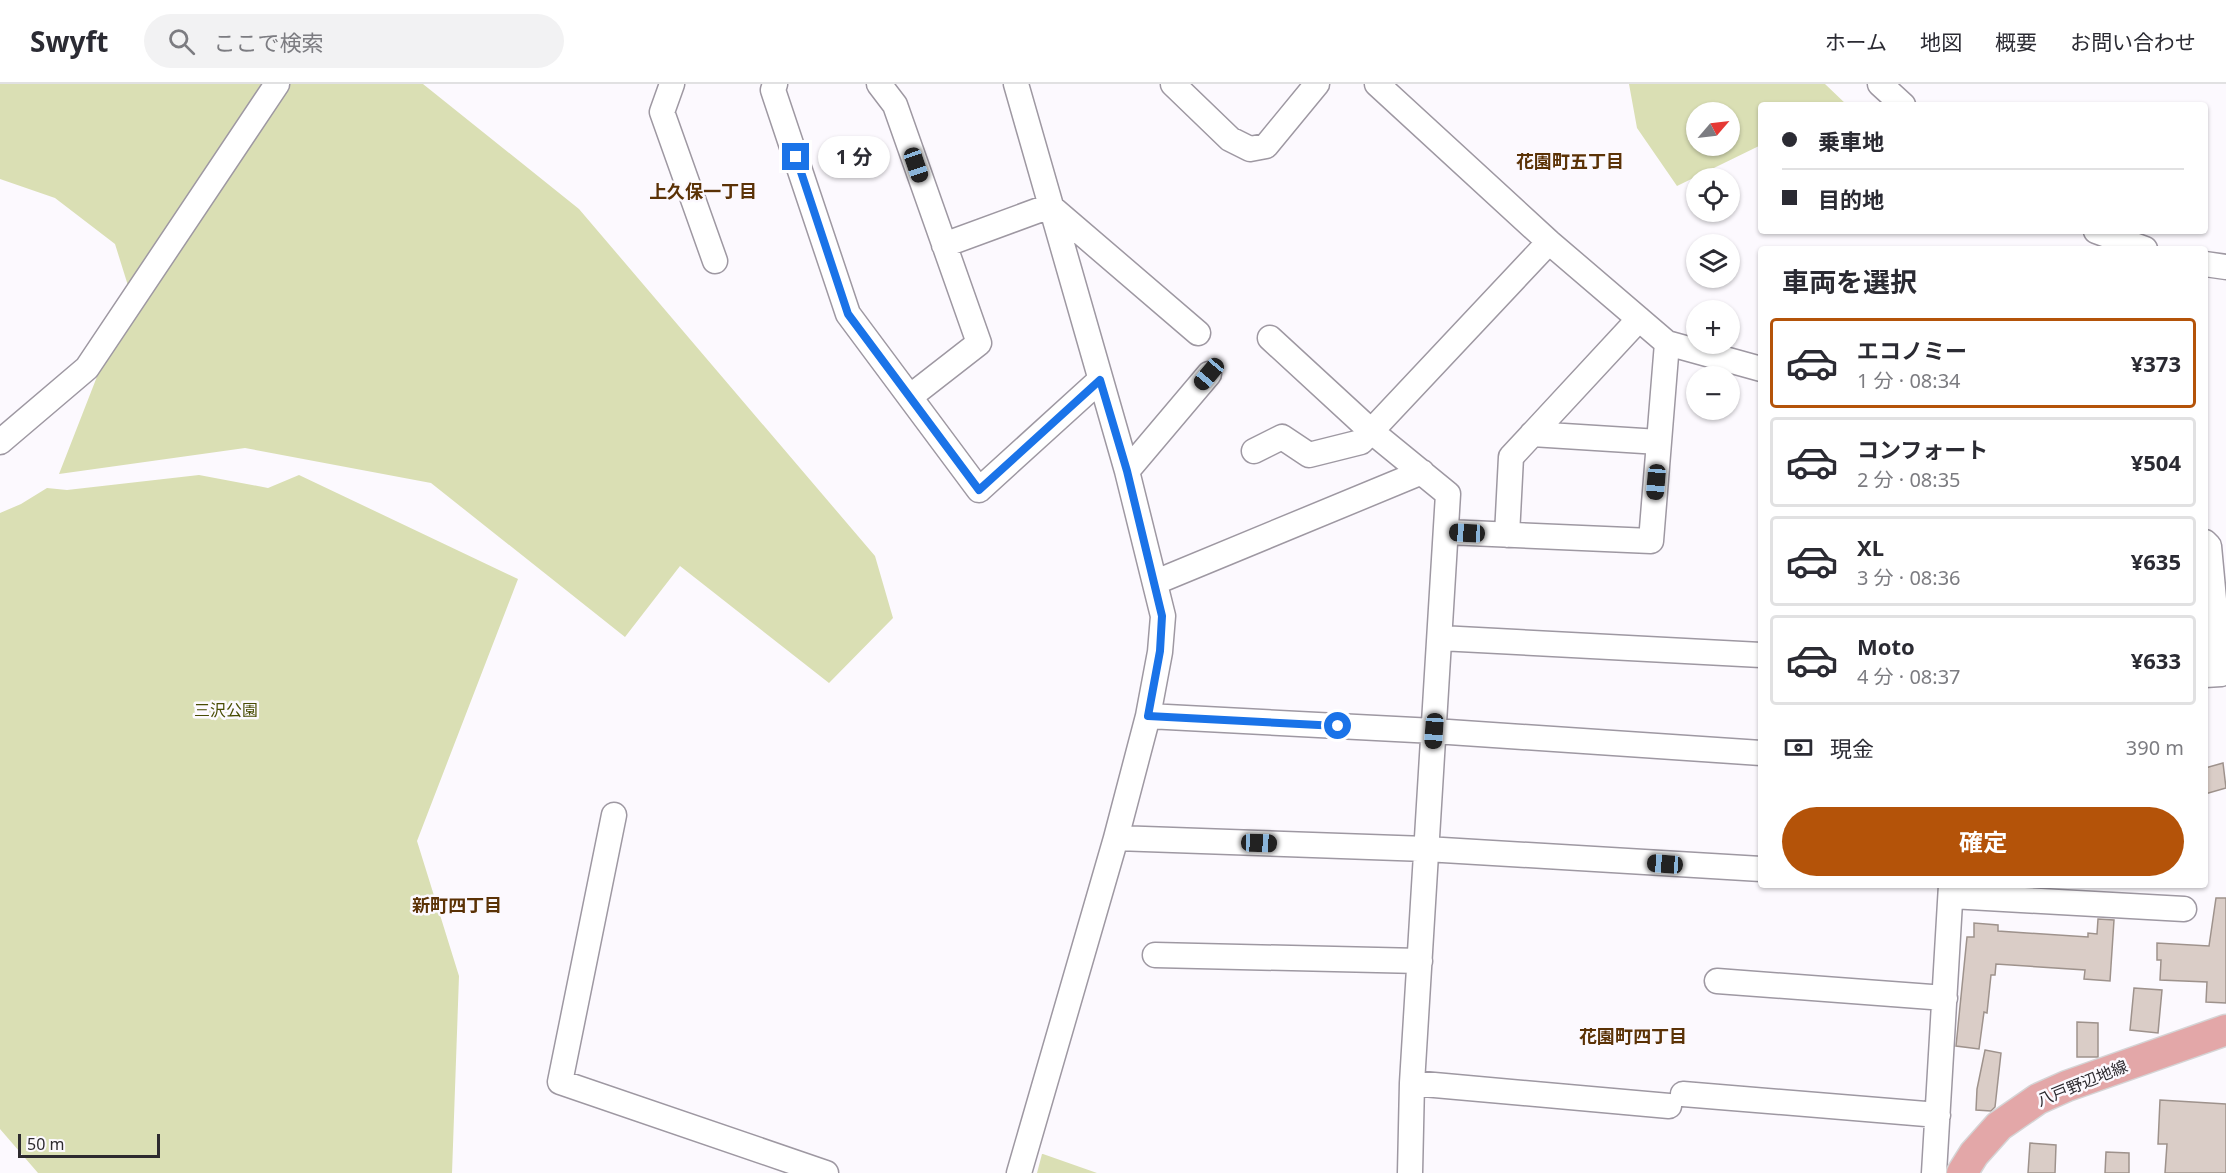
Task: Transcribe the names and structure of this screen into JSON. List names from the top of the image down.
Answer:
{
  "streets": {
    "main road": ["八戸野辺地線"]
  },
  "districts": [
    "花園町五丁目",
    "上久保一丁目",
    "新町四丁目",
    "花園町四丁目"
  ],
  "parks": ["三沢公園"],
  "scale_bar": "50 m",
  "north": "top right",
  "page": {
    "header": "Swyft",
    "search": "ここで検索",
    "nav": [
      "ホーム",
      "地図",
      "概要",
      "お問い合わせ"
    ],
    "map_buttons": ["+", "−"],
    "banner": ["乗車地", "目的地"],
    "bubble": "1 分",
    "heading": "車両を選択",
    "list": [
      {
        "name": "エコノミー",
        "note": "1 分 · 08:34",
        "value": "¥373"
      },
      {
        "name": "コンフォート",
        "note": "2 分 · 08:35",
        "value": "¥504"
      },
      {
        "name": "XL",
        "note": "3 分 · 08:36",
        "value": "¥635"
      },
      {
        "name": "Moto",
        "note": "4 分 · 08:37",
        "value": "¥633"
      }
    ],
    "pay": ["現金", "390 m"],
    "buttons": "確定",
    "scale": "50 m"
  }
}
